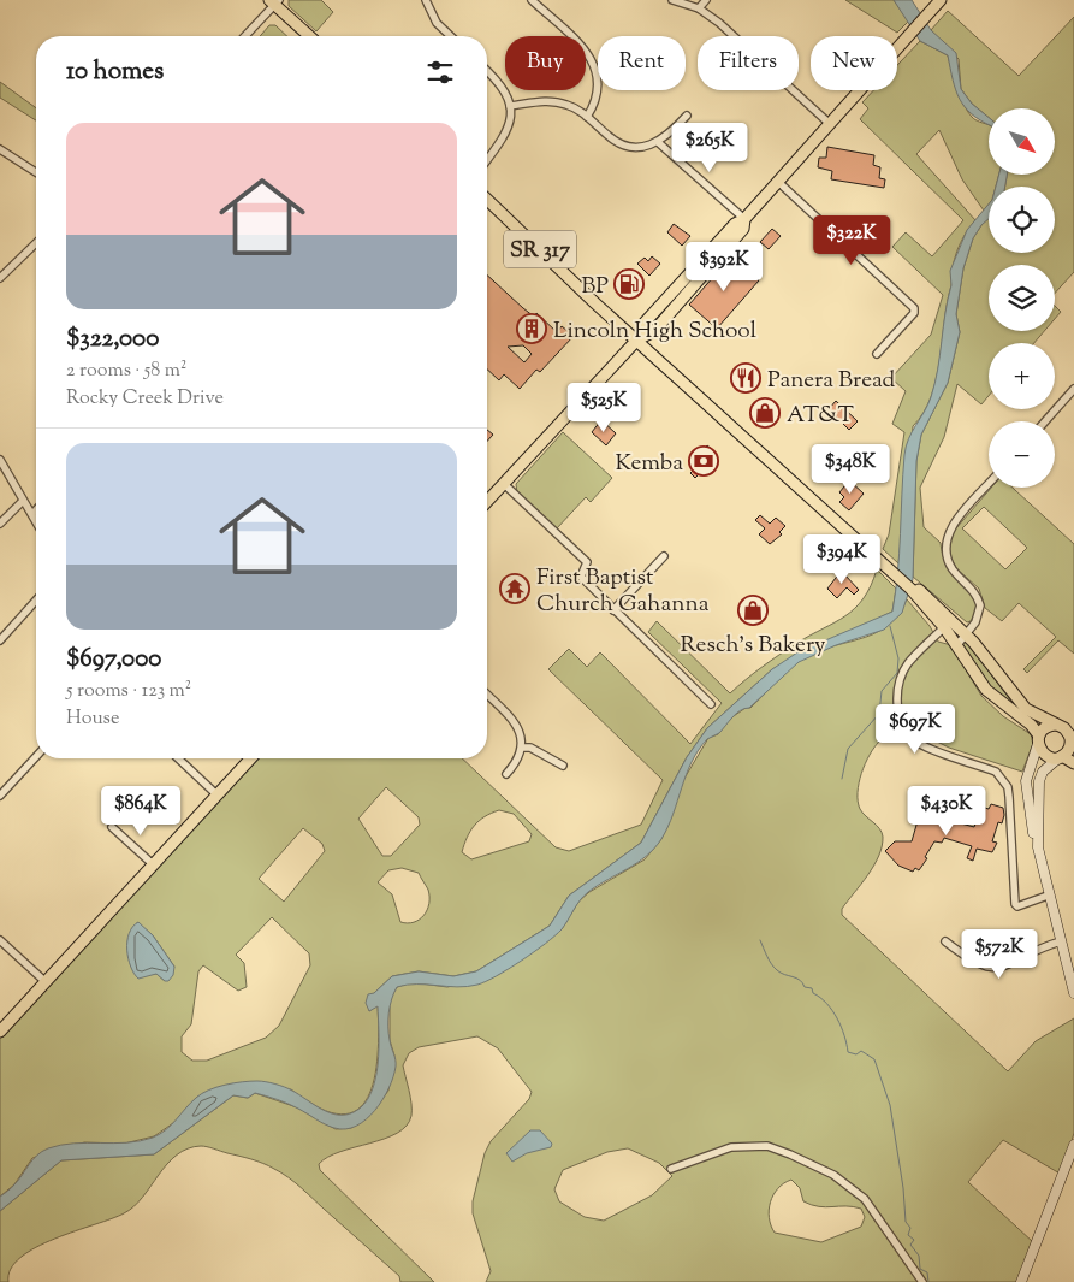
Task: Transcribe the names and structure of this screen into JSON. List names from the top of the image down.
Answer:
{
  "streets": {
    "main road": ["SR 317"]
  },
  "places": {
    "fuel station": ["BP"],
    "building": ["Lincoln High School"],
    "restaurant": ["Panera Bread"],
    "shop": ["AT&T", "Resch's Bakery"],
    "bank": ["Kemba"],
    "temple": ["First Baptist Church Gahanna"]
  },
  "north": "bottom right",
  "page": {
    "chip": [
      "Buy",
      "Rent",
      "Filters",
      "New"
    ],
    "heading": "10 homes",
    "map_buttons": ["+", "−"],
    "list": [
      {
        "name": "$322,000",
        "note": "2 rooms · 58 m² · Rocky Creek Drive"
      },
      {
        "name": "$697,000",
        "note": "5 rooms · 123 m² · House"
      }
    ],
    "price": [
      "$265K",
      "$322K",
      "$392K",
      "$525K",
      "$348K",
      "$394K",
      "$697K",
      "$864K",
      "$430K",
      "$572K"
    ]
  }
}
